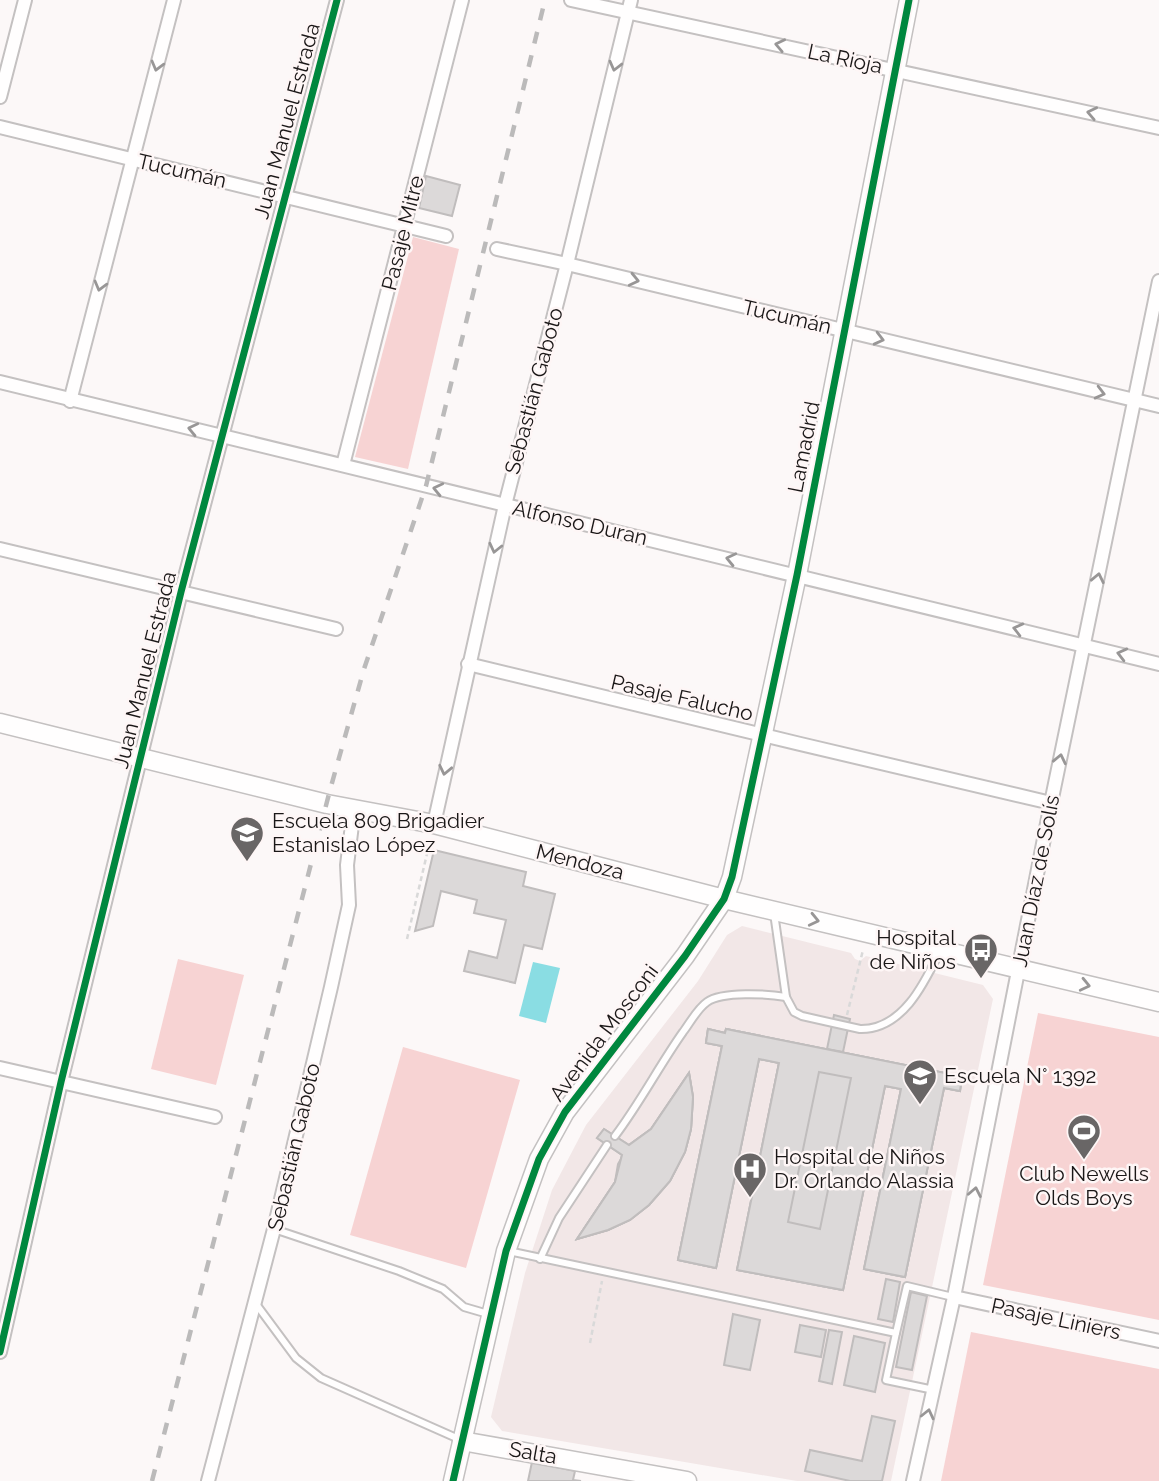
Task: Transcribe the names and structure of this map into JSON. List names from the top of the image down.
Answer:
{
  "streets": {
    "street": [
      "La Rioja",
      "Juan Manuel Estrada",
      "Tucumán",
      "Pasaje Mitre",
      "Sebastián Gaboto",
      "Lamadrid",
      "Alfonso Duran",
      "Pasaje Falucho",
      "Mendoza",
      "Juan Díaz de Solís",
      "Avenida Mosconi",
      "Pasaje Liniers",
      "Salta"
    ]
  },
  "crossings": [
    ["La Rioja", "Sebastián Gaboto"],
    ["La Rioja", "Lamadrid"],
    ["Juan Manuel Estrada", "Tucumán"],
    ["Juan Manuel Estrada", "Alfonso Duran"],
    ["Juan Manuel Estrada", "Mendoza"],
    ["Tucumán", "Pasaje Mitre"],
    ["Tucumán", "Sebastián Gaboto"],
    ["Tucumán", "Lamadrid"],
    ["Tucumán", "Juan Díaz de Solís"],
    ["Pasaje Mitre", "Alfonso Duran"],
    ["Sebastián Gaboto", "Alfonso Duran"],
    ["Sebastián Gaboto", "Pasaje Falucho"],
    ["Sebastián Gaboto", "Mendoza"],
    ["Lamadrid", "Alfonso Duran"],
    ["Lamadrid", "Pasaje Falucho"],
    ["Lamadrid", "Mendoza"],
    ["Lamadrid", "Avenida Mosconi"],
    ["Alfonso Duran", "Juan Díaz de Solís"],
    ["Pasaje Falucho", "Juan Díaz de Solís"],
    ["Mendoza", "Juan Díaz de Solís"],
    ["Mendoza", "Avenida Mosconi"],
    ["Juan Díaz de Solís", "Pasaje Liniers"],
    ["Avenida Mosconi", "Salta"]
  ],
  "one_way": [
    "La Rioja",
    "Tucumán",
    "Sebastián Gaboto",
    "Alfonso Duran",
    "Juan Díaz de Solís"
  ],
  "places": {
    "school or university": ["Escuela 809 Brigadier Estanislao López", "Escuela N° 1392"],
    "bus stop": ["Hospital de Niños"],
    "sports": ["Club Newells Olds Boys"],
    "hospital": ["Hospital de Niños Dr. Orlando Alassia"]
  }
}
